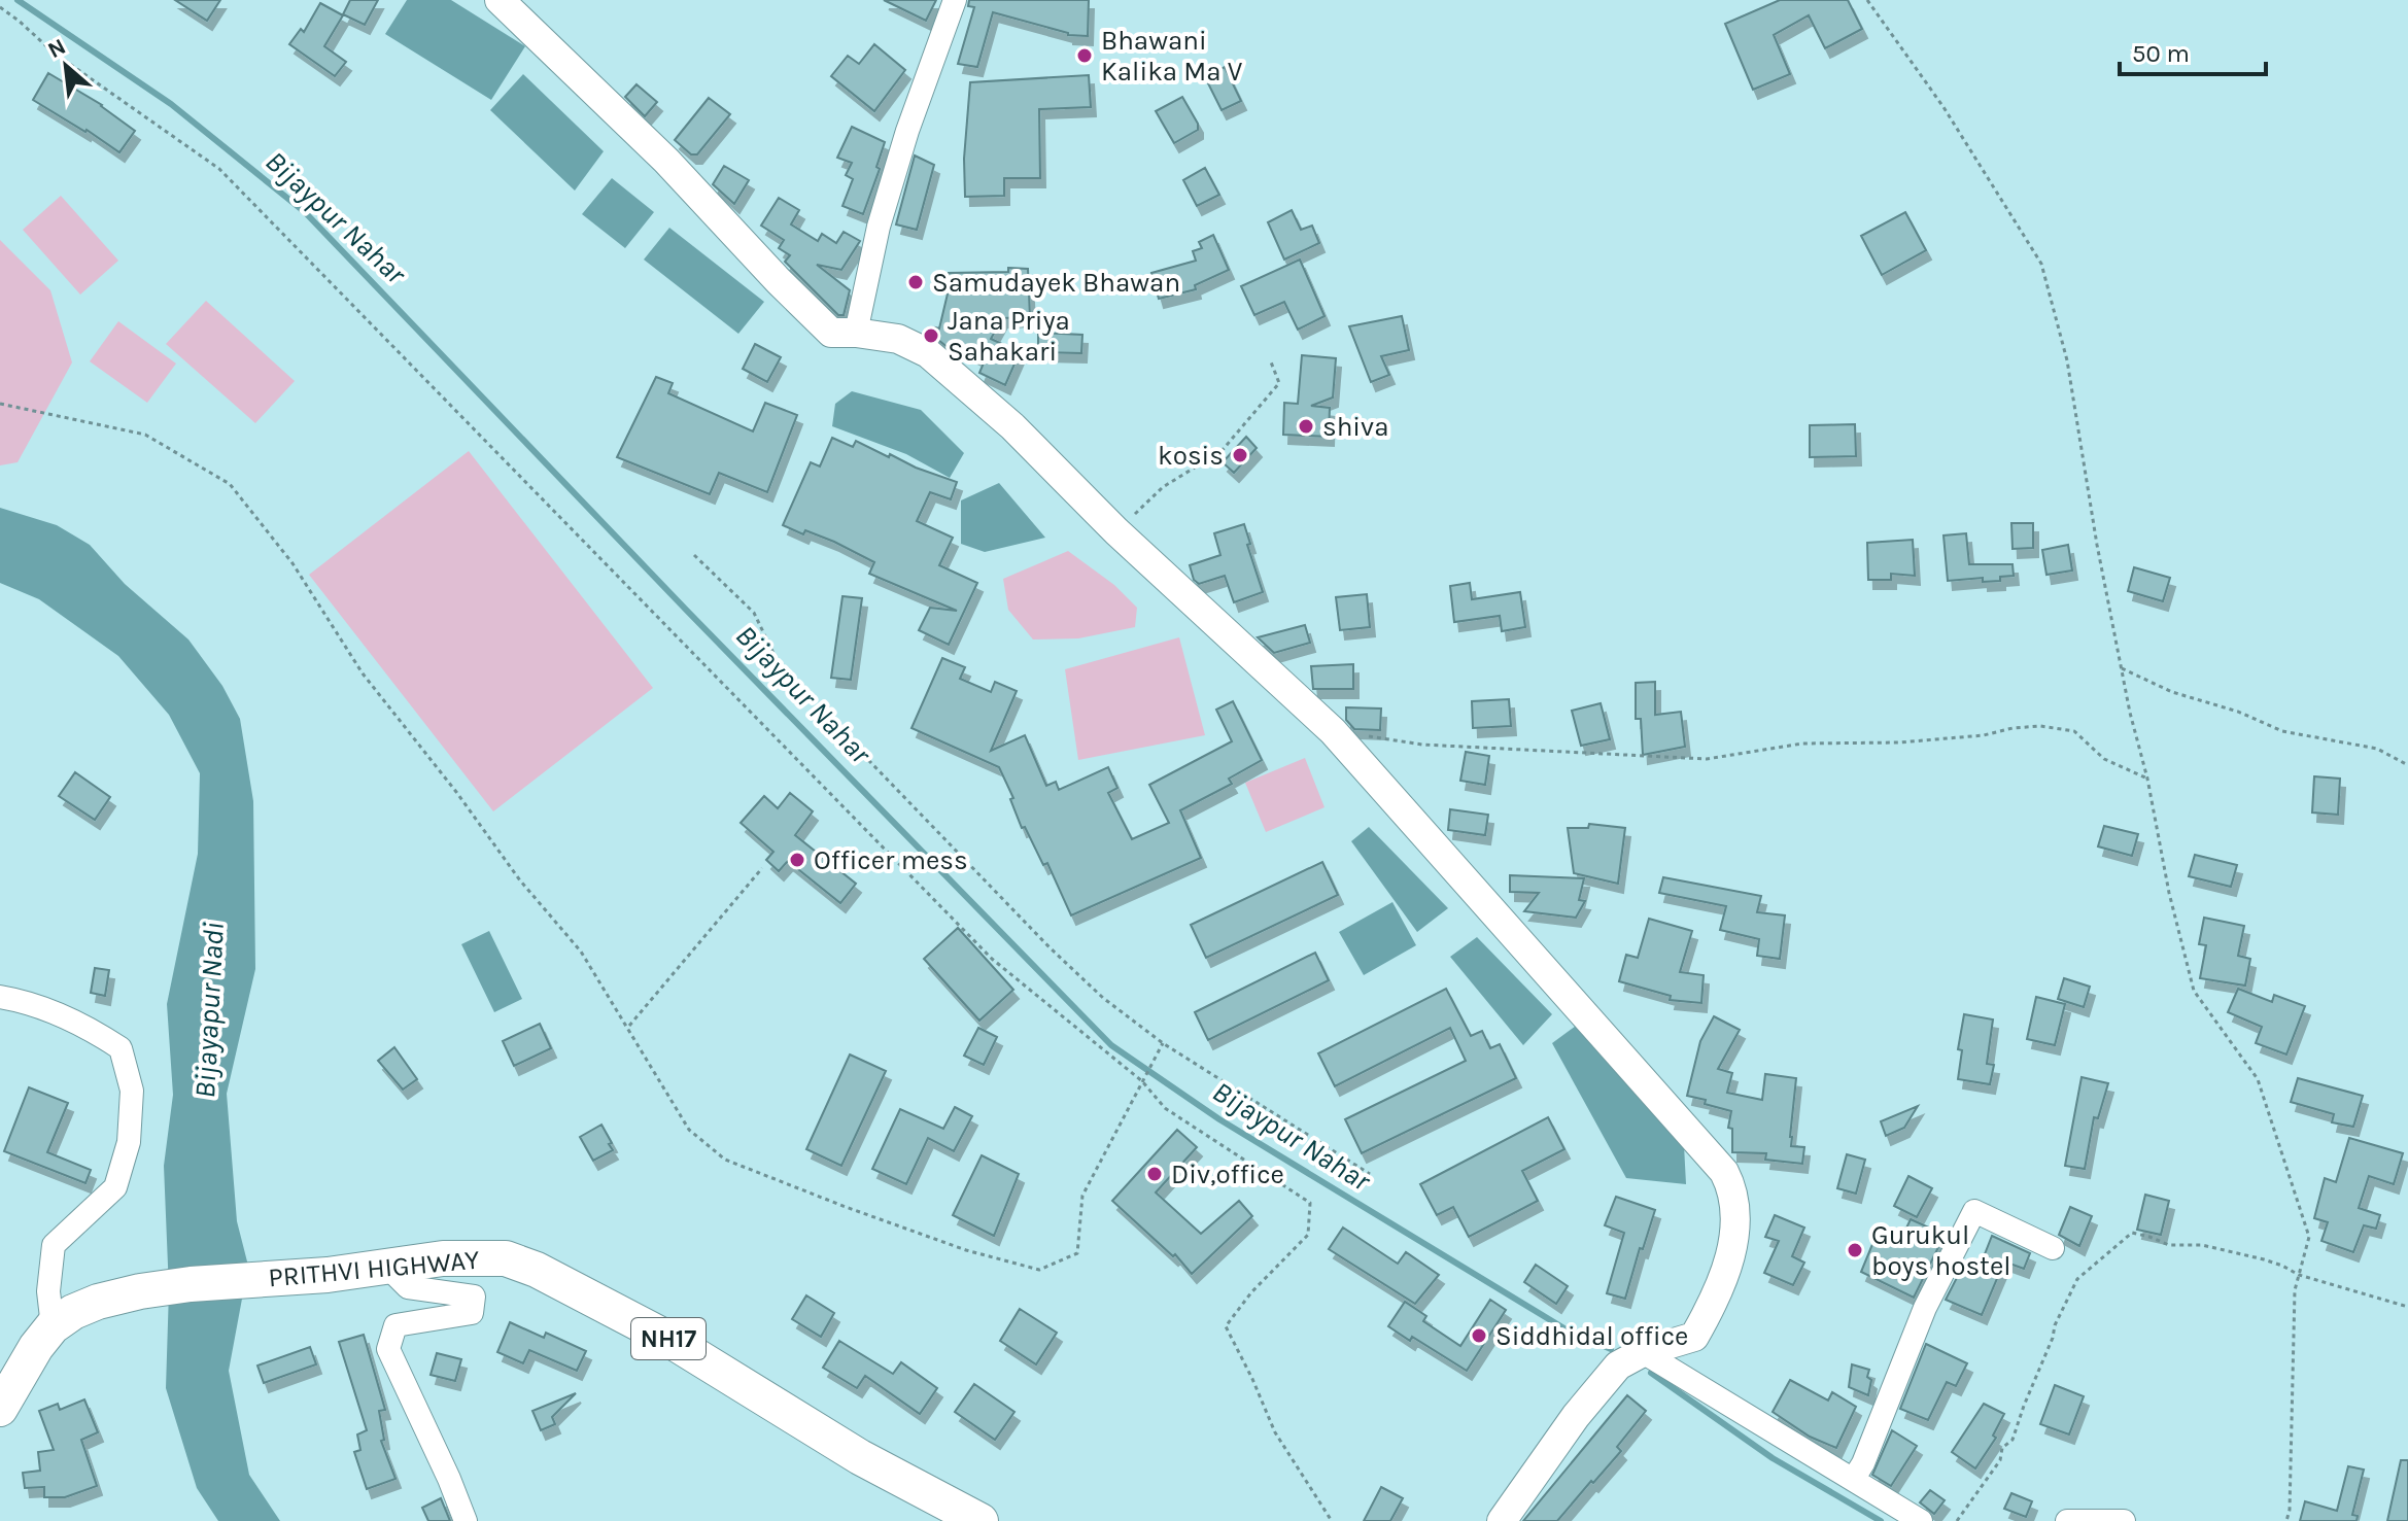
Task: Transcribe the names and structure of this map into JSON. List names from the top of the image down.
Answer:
{
  "streets": {
    "highway": ["PRITHVI HIGHWAY", "NH17"]
  },
  "water": ["Bijaypur Nahar", "Bijayapur Nadi"],
  "places": [
    "Bhawani Kalika Ma V",
    "Samudayek Bhawan",
    "Jana Priya Sahakari",
    "shiva",
    "kosis",
    "Officer mess",
    "Div,office",
    "Gurukul boys hostel",
    "Siddhidal office"
  ],
  "scale_bar": "50 m",
  "north": "top left"
}
